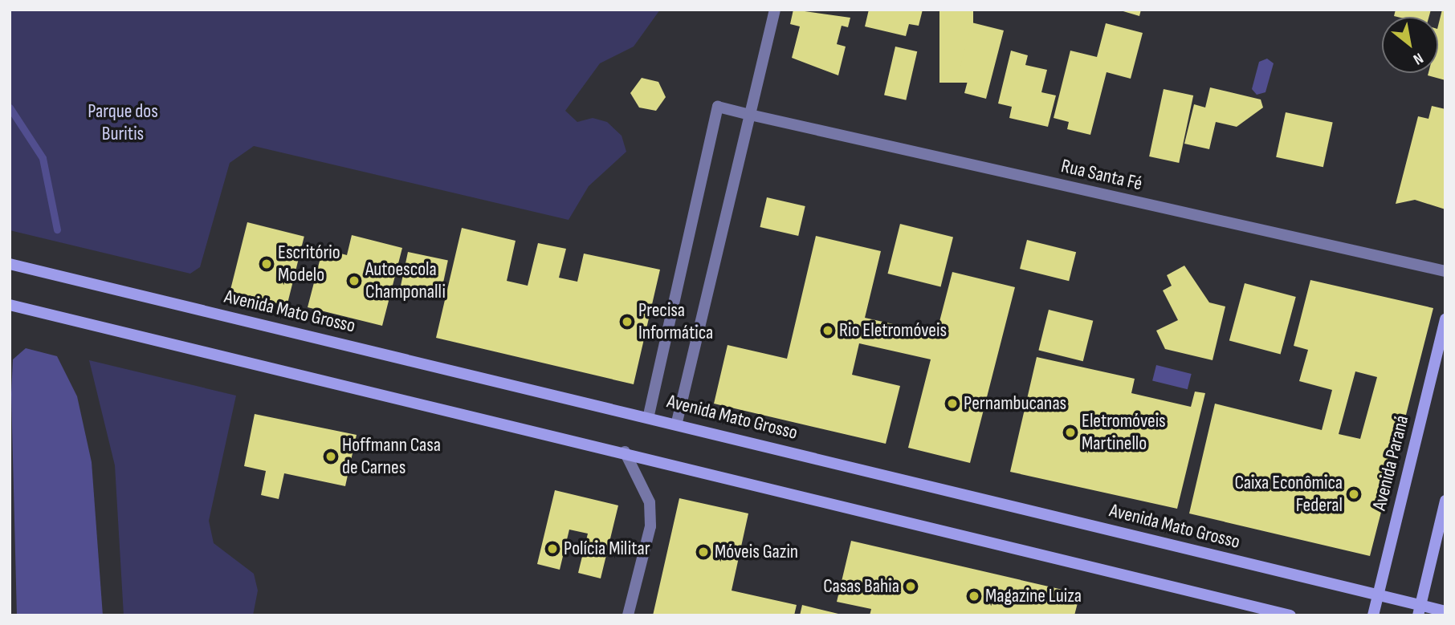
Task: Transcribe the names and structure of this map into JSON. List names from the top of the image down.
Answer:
{
  "streets": {
    "main road": ["Avenida Mato Grosso", "Avenida Paraná"],
    "street": ["Rua Santa Fé"]
  },
  "crossings": [
    ["Rua Santa Fé", "Avenida Mato Grosso"],
    ["Avenida Mato Grosso", "Avenida Paraná"]
  ],
  "parks": ["Parque dos Buritis"],
  "places": [
    "Escritório Modelo",
    "Autoescola Champonalli",
    "Precisa Informática",
    "Rio Eletromóveis",
    "Pernambucanas",
    "Eletromóveis Martinello",
    "Hoffmann Casa de Carnes",
    "Caixa Econômica Federal",
    "Polícia Militar",
    "Móveis Gazin",
    "Casas Bahia",
    "Magazine Luiza"
  ],
  "north": "bottom right"
}
